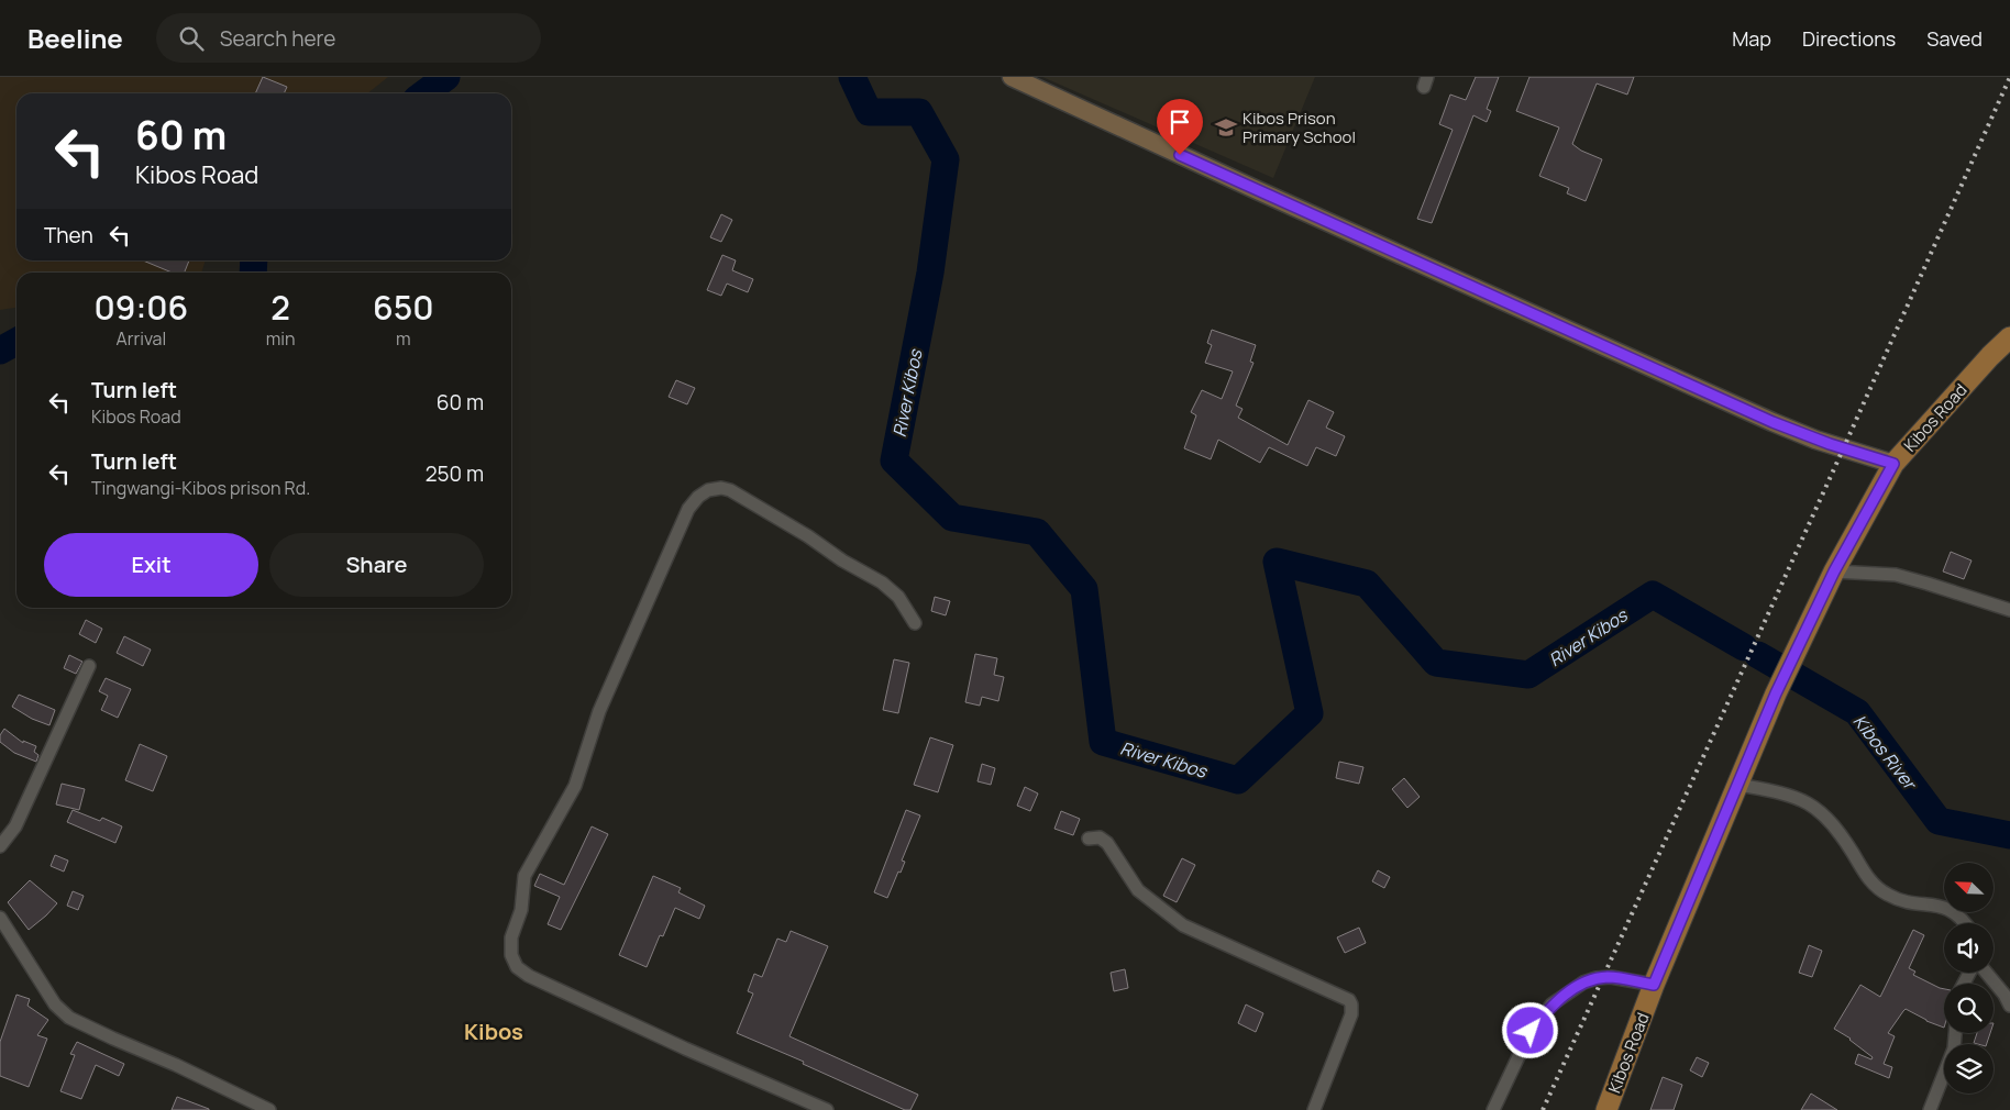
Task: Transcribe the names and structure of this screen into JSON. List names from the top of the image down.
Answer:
{
  "streets": {
    "main road": ["Kibos Road"]
  },
  "districts": ["Kibos"],
  "water": ["River Kibos", "Kibos River"],
  "places": {
    "school or university": ["Kibos Prison Primary School"]
  },
  "north": "top left",
  "page": {
    "header": "Beeline",
    "search": "Search here",
    "nav": ["Map", "Directions", "Saved"],
    "turn": ["60 m", "Kibos Road"],
    "then": "Then",
    "eta": [
      "09:06",
      "Arrival",
      "2",
      "min",
      "650",
      "m"
    ],
    "list": [
      {
        "name": "Turn left",
        "note": "Kibos Road",
        "value": "60 m"
      },
      {
        "name": "Turn left",
        "note": "Tingwangi-Kibos prison Rd.",
        "value": "250 m"
      }
    ],
    "buttons": ["Exit", "Share"]
  }
}
